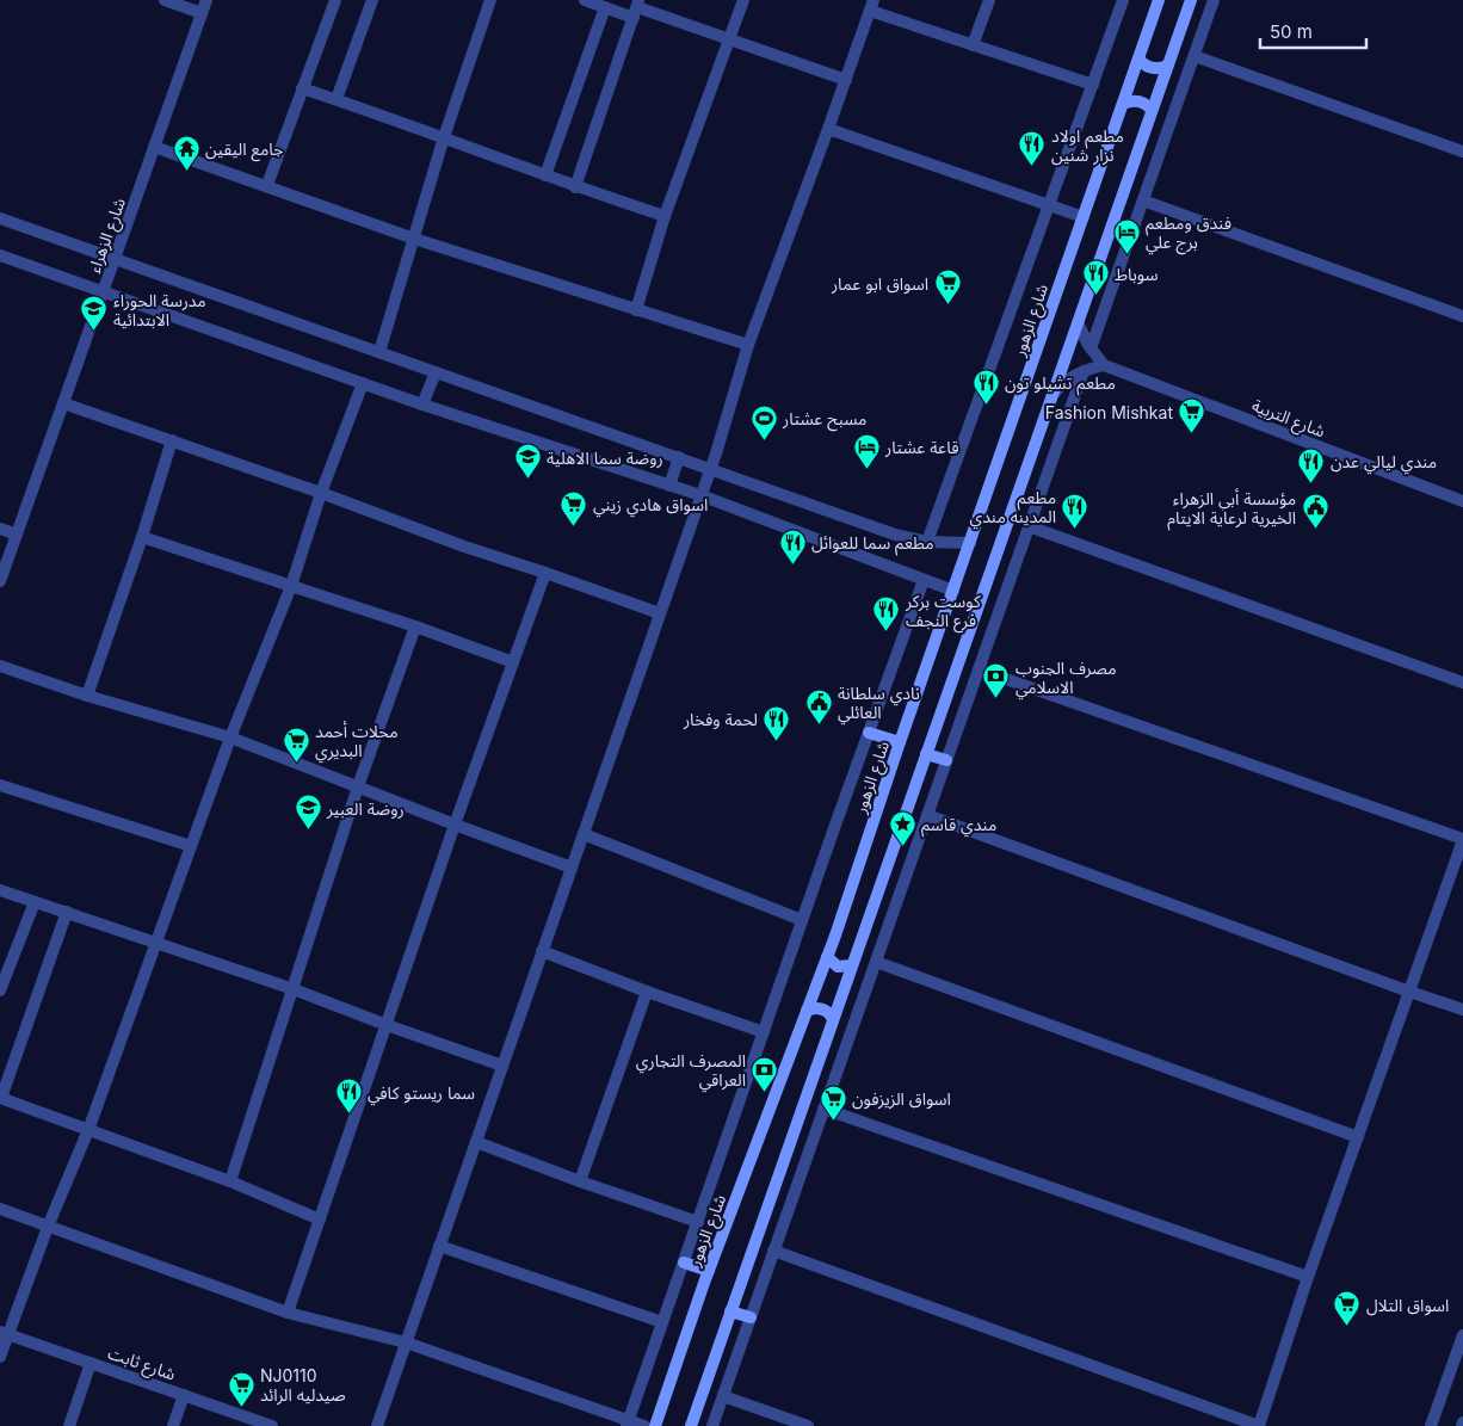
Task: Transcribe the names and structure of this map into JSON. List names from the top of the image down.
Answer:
{
  "streets": {
    "main road": ["شارع الزهور"],
    "street": ["شارع الزهراء", "شارع التربية", "شارع ثابت"]
  },
  "places": {
    "restaurant": [
      "مطعم اولاد نزار شنين",
      "سوباط",
      "مطعم تشيلو تون",
      "مندي ليالي عدن",
      "مطعم المدينه مندي",
      "مطعم سما للعوائل",
      "كوست بركر فرع النجف",
      "لحمة وفخار",
      "سما ريستو كافي"
    ],
    "temple": ["جامع اليقين"],
    "hotel": ["فندق ومطعم برج علي", "قاعة عشتار"],
    "supermarket": [
      "اسواق ابو عمار",
      "Fashion Mishkat",
      "اسواق هادي زيني",
      "محلات أحمد البديري",
      "اسواق الزيزفون",
      "اسواق التلال",
      "NJ0110 صيدليه الرائد"
    ],
    "school or university": ["مدرسة الحوراء الابتدائية", "روضة سما الاهلية", "روضة العبير"],
    "sports": ["مسبح عشتار"],
    "public building": ["مؤسسة أبي الزهراء الخيرية لرعاية الايتام", "نادي سلطانة العائلي"],
    "bank": ["مصرف الجنوب الاسلامي", "المصرف التجاري العراقي"],
    "place": ["مندي قاسم"]
  },
  "scale_bar": "50 m"
}
